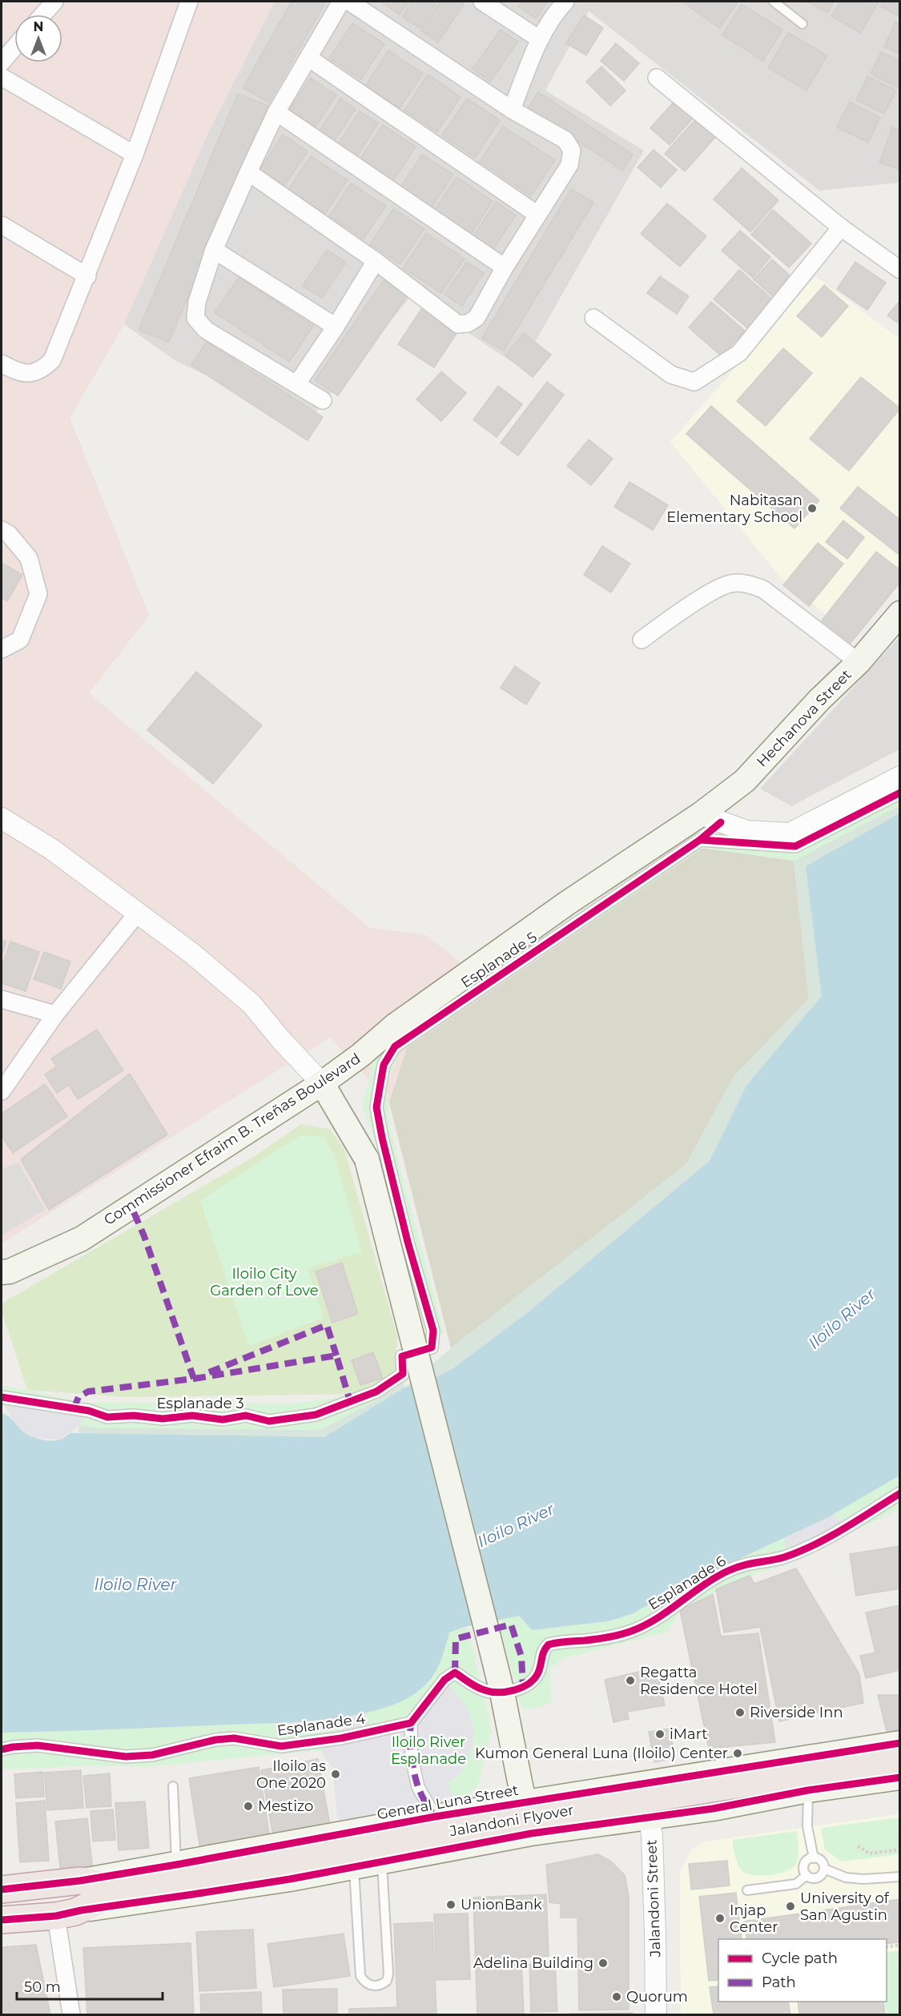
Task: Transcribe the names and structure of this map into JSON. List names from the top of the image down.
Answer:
{
  "streets": {
    "highway": ["General Luna Street", "Jalandoni Flyover"],
    "main road": ["Hechanova Street", "Commissioner Efraim B. Treñas Boulevard"],
    "street": [
      "Esplanade 5",
      "Esplanade 3",
      "Esplanade 6",
      "Esplanade 4",
      "Jalandoni Street"
    ]
  },
  "crossings": [
    ["Hechanova Street", "Commissioner Efraim B. Treñas Boulevard"],
    ["Esplanade 5", "Esplanade 3"],
    ["General Luna Street", "Jalandoni Flyover"],
    ["General Luna Street", "Jalandoni Street"]
  ],
  "water": ["Iloilo River"],
  "parks": ["Iloilo City Garden of Love", "Iloilo River Esplanade"],
  "places": [
    "Nabitasan Elementary School",
    "Regatta Residence Hotel",
    "Riverside Inn",
    "iMart",
    "Kumon General Luna (Iloilo) Center",
    "Iloilo as One 2020",
    "Mestizo",
    "UnionBank",
    "University of San Agustin",
    "Injap Center",
    "Adelina Building",
    "Quorum"
  ],
  "legend": ["Cycle path", "Path"],
  "scale_bar": "50 m",
  "north": "top"
}
